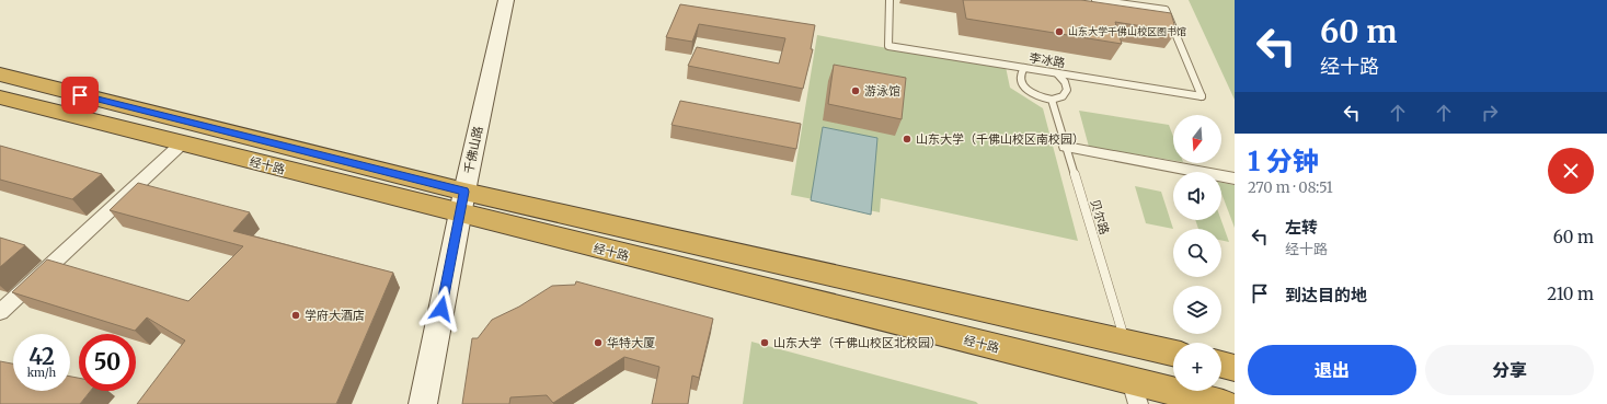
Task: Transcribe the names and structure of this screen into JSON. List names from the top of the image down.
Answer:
{
  "streets": {
    "highway": ["经十路"],
    "main road": ["千佛山路"],
    "lane": ["李冰路", "贝尔路"]
  },
  "crossings": [
    ["千佛山路", "经十路"],
    ["经十路", "贝尔路"]
  ],
  "places": [
    "山东大学千佛山校区图书馆",
    "游泳馆",
    "山东大学（千佛山校区南校园）",
    "学府大酒店",
    "华特大厦",
    "山东大学（千佛山校区北校园）"
  ],
  "north": "bottom",
  "page": {
    "turn": ["60 m", "经十路"],
    "map_buttons": "+",
    "heading": ["1 分钟", "270 m · 08:51"],
    "list": [
      {
        "name": "左转",
        "note": "经十路",
        "value": "60 m"
      },
      {
        "name": "到达目的地",
        "value": "210 m"
      }
    ],
    "speed": "42 km/h",
    "limit": "50",
    "buttons": ["退出", "分享"]
  }
}
